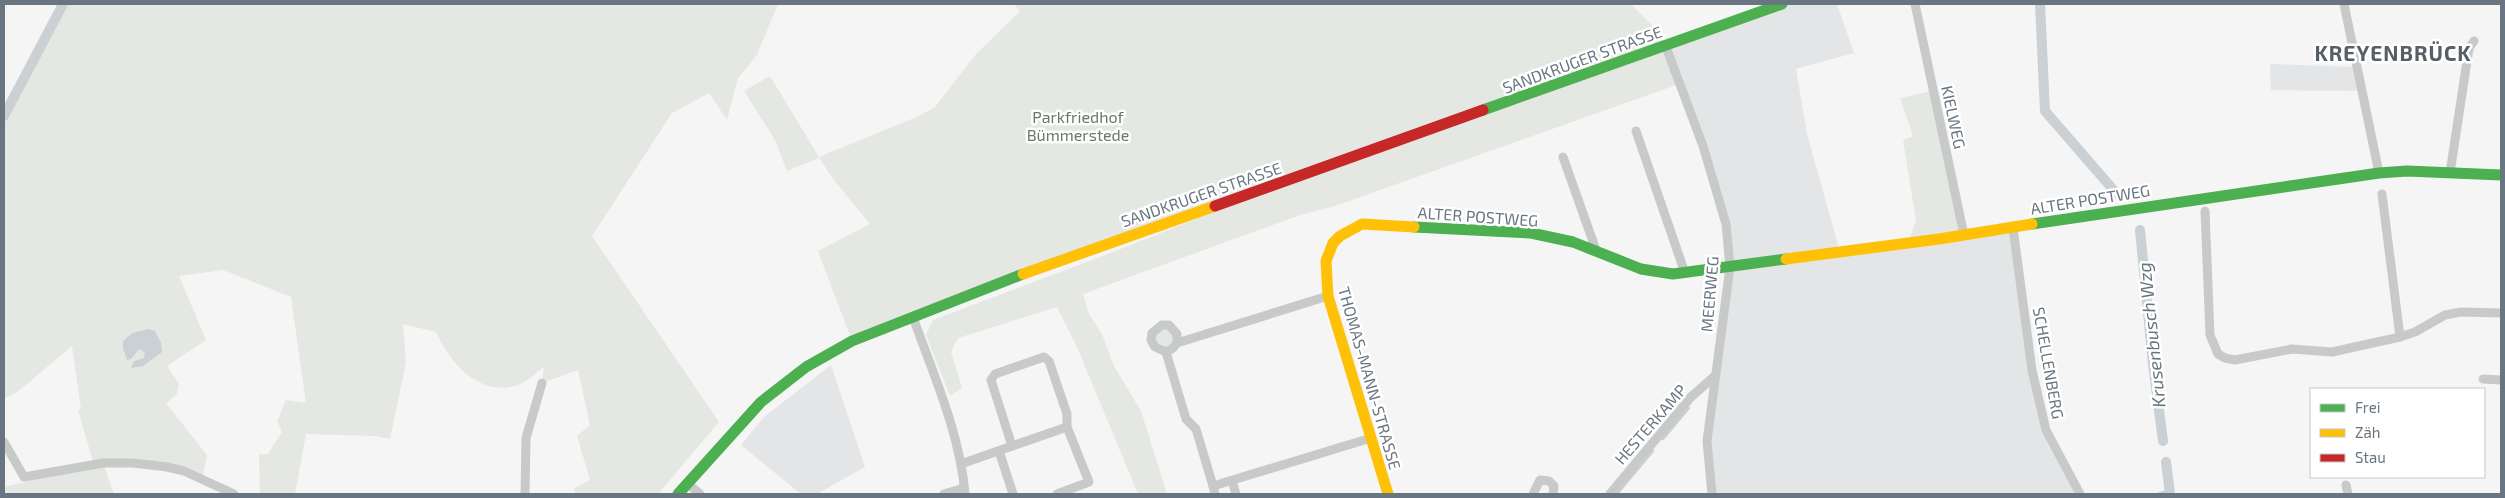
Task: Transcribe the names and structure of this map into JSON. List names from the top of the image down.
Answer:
{
  "streets": {
    "street": [
      "SANDKRUGER STRASSE",
      "KIELWEG",
      "ALTER POSTWEG",
      "MEERWEG",
      "SCHELLENBERG",
      "THOMAS-MANN-STRASSE",
      "HESTERKAMP"
    ]
  },
  "crossings": [
    ["SANDKRUGER STRASSE", "MEERWEG"],
    ["KIELWEG", "ALTER POSTWEG"],
    ["ALTER POSTWEG", "MEERWEG"],
    ["ALTER POSTWEG", "SCHELLENBERG"],
    ["ALTER POSTWEG", "THOMAS-MANN-STRASSE"],
    ["MEERWEG", "HESTERKAMP"]
  ],
  "districts": ["KREYENBRÜCK"],
  "water": ["Krusenbusch Wzg"],
  "parks": ["Parkfriedhof Bümmerstede"],
  "legend": ["Frei", "Zäh", "Stau"]
}
